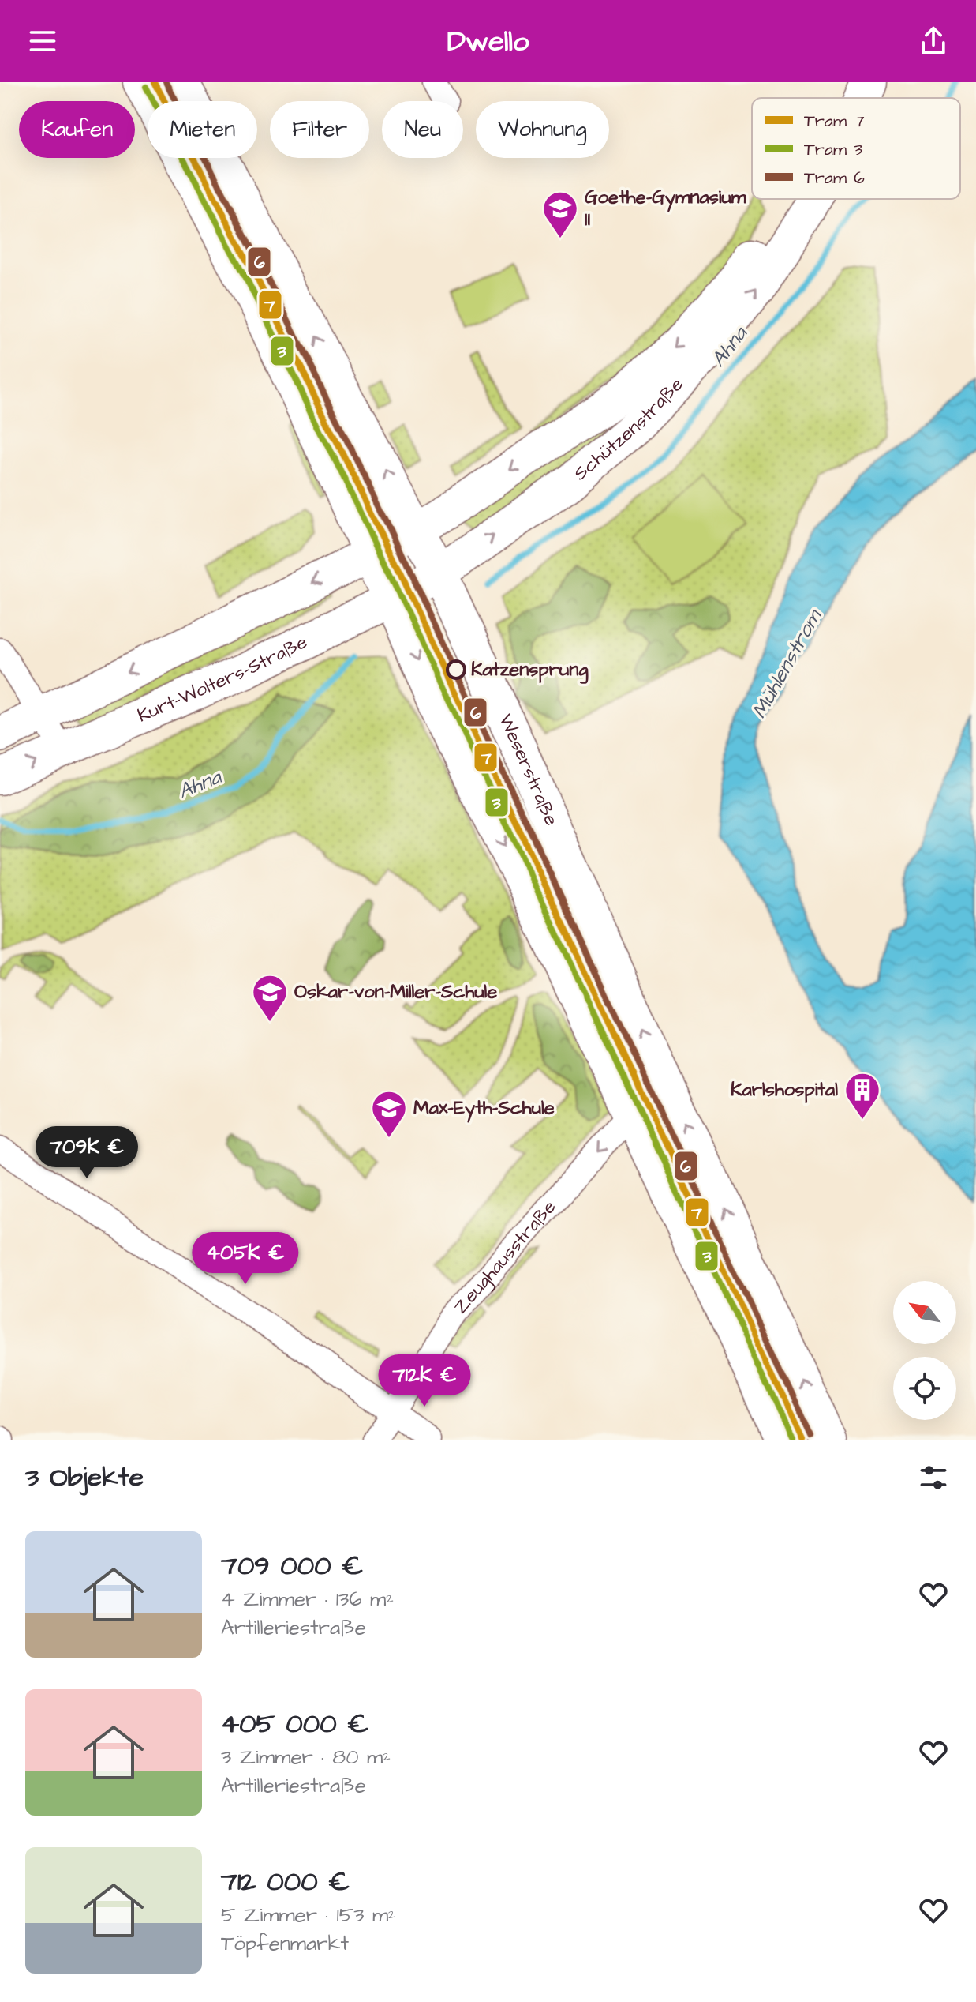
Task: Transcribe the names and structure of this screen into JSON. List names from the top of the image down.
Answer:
{
  "streets": {
    "main road": ["Schützenstraße", "Kurt-Wolters-Straße", "Weserstraße"],
    "street": ["Zeughausstraße"]
  },
  "crossings": [
    ["Schützenstraße", "Kurt-Wolters-Straße"],
    ["Schützenstraße", "Weserstraße"],
    ["Kurt-Wolters-Straße", "Weserstraße"]
  ],
  "one_way": ["Zeughausstraße"],
  "water": ["Ahna", "Mühlenstrom"],
  "places": {
    "school or university": ["Goethe-Gymnasium II", "Oskar-von-Miller-Schule", "Max-Eyth-Schule"],
    "other": ["Katzensprung"],
    "building": ["Karlshospital"]
  },
  "lines": ["tram line 7", "tram line 6", "tram line 3"],
  "legend": ["Tram 7", "Tram 3", "Tram 6"],
  "north": "top left",
  "page": {
    "header": "Dwello",
    "chip": [
      "Kaufen",
      "Mieten",
      "Filter",
      "Neu",
      "Wohnung"
    ],
    "price": ["709K €", "405K €", "712K €"],
    "heading": "3 Objekte",
    "list": [
      {
        "name": "709 000 €",
        "note": "4 Zimmer · 136 m² · Artilleriestraße"
      },
      {
        "name": "405 000 €",
        "note": "3 Zimmer · 80 m² · Artilleriestraße"
      },
      {
        "name": "712 000 €",
        "note": "5 Zimmer · 153 m² · Töpfenmarkt"
      }
    ]
  }
}
